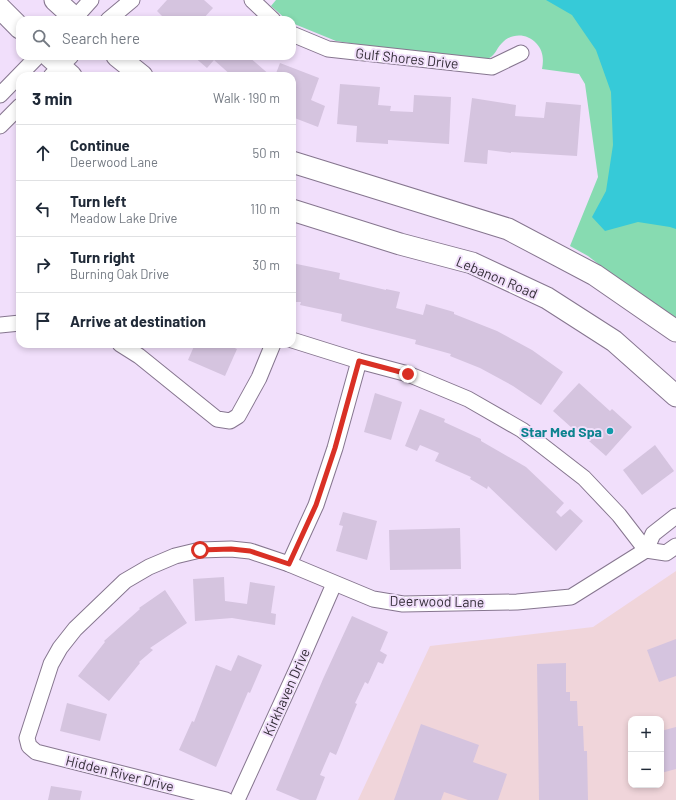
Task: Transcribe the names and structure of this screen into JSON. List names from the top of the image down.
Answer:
{
  "streets": {
    "main road": ["Lebanon Road"],
    "street": [
      "Gulf Shores Drive",
      "Deerwood Lane",
      "Kirkhaven Drive",
      "Hidden River Drive"
    ]
  },
  "crossings": [
    ["Deerwood Lane", "Kirkhaven Drive"],
    ["Deerwood Lane", "Hidden River Drive"]
  ],
  "places": ["Star Med Spa"],
  "page": {
    "search": "Search here",
    "heading": ["3 min", "Walk · 190 m"],
    "list": [
      ["Continue", "Deerwood Lane", "50 m"],
      ["Turn left", "Meadow Lake Drive", "110 m"],
      ["Turn right", "Burning Oak Drive", "30 m"],
      "Arrive at destination"
    ],
    "map_buttons": ["+", "−"]
  }
}
